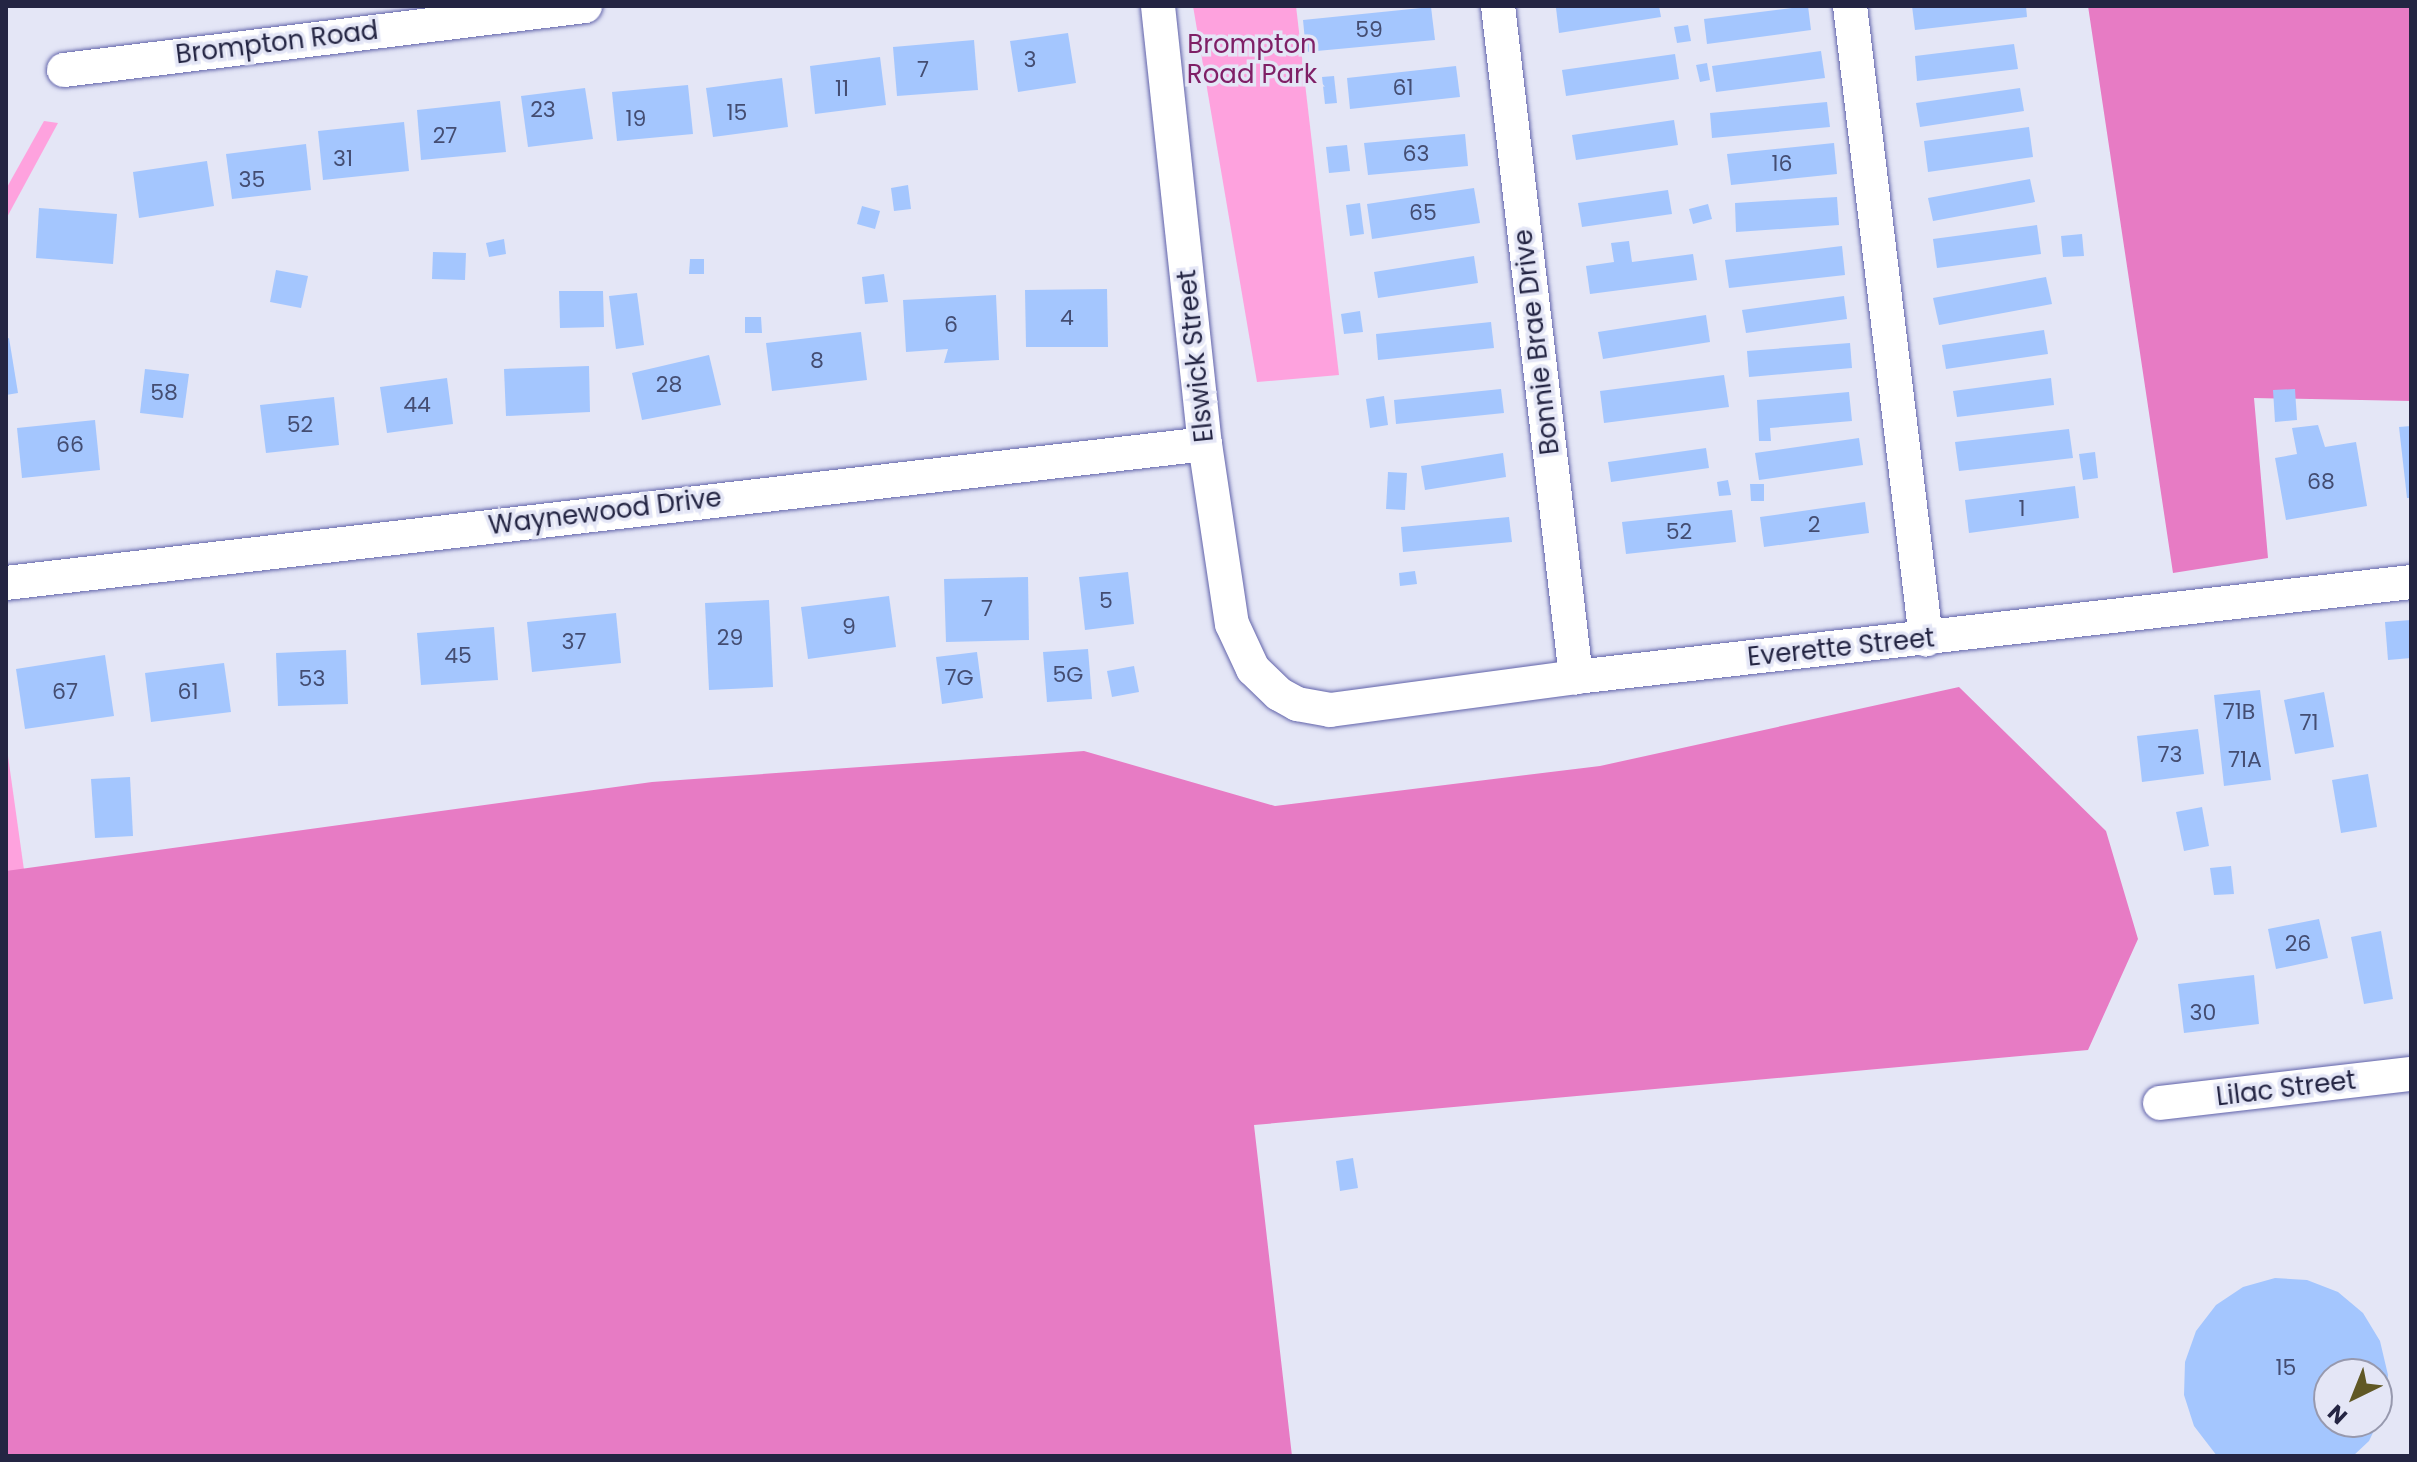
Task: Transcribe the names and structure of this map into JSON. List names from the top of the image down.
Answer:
{
  "streets": {
    "street": [
      "Brompton Road",
      "Bonnie Brae Drive",
      "Elswick Street",
      "Waynewood Drive",
      "Everette Street",
      "Lilac Street"
    ]
  },
  "crossings": [
    ["Bonnie Brae Drive", "Everette Street"],
    ["Elswick Street", "Waynewood Drive"],
    ["Elswick Street", "Everette Street"]
  ],
  "parks": ["Brompton Road Park"],
  "house_numbers": [
    "59",
    "3",
    "7",
    "61",
    "11",
    "23",
    "15",
    "19",
    "27",
    "63",
    "31",
    "16",
    "35",
    "65",
    "4",
    "6",
    "8",
    "28",
    "58",
    "44",
    "52",
    "66",
    "68",
    "1",
    "2",
    "52",
    "5",
    "7",
    "9",
    "29",
    "37",
    "45",
    "5G",
    "7G",
    "53",
    "67",
    "61",
    "71B",
    "71",
    "73",
    "71A",
    "26",
    "30",
    "15"
  ],
  "north": "bottom left"
}
